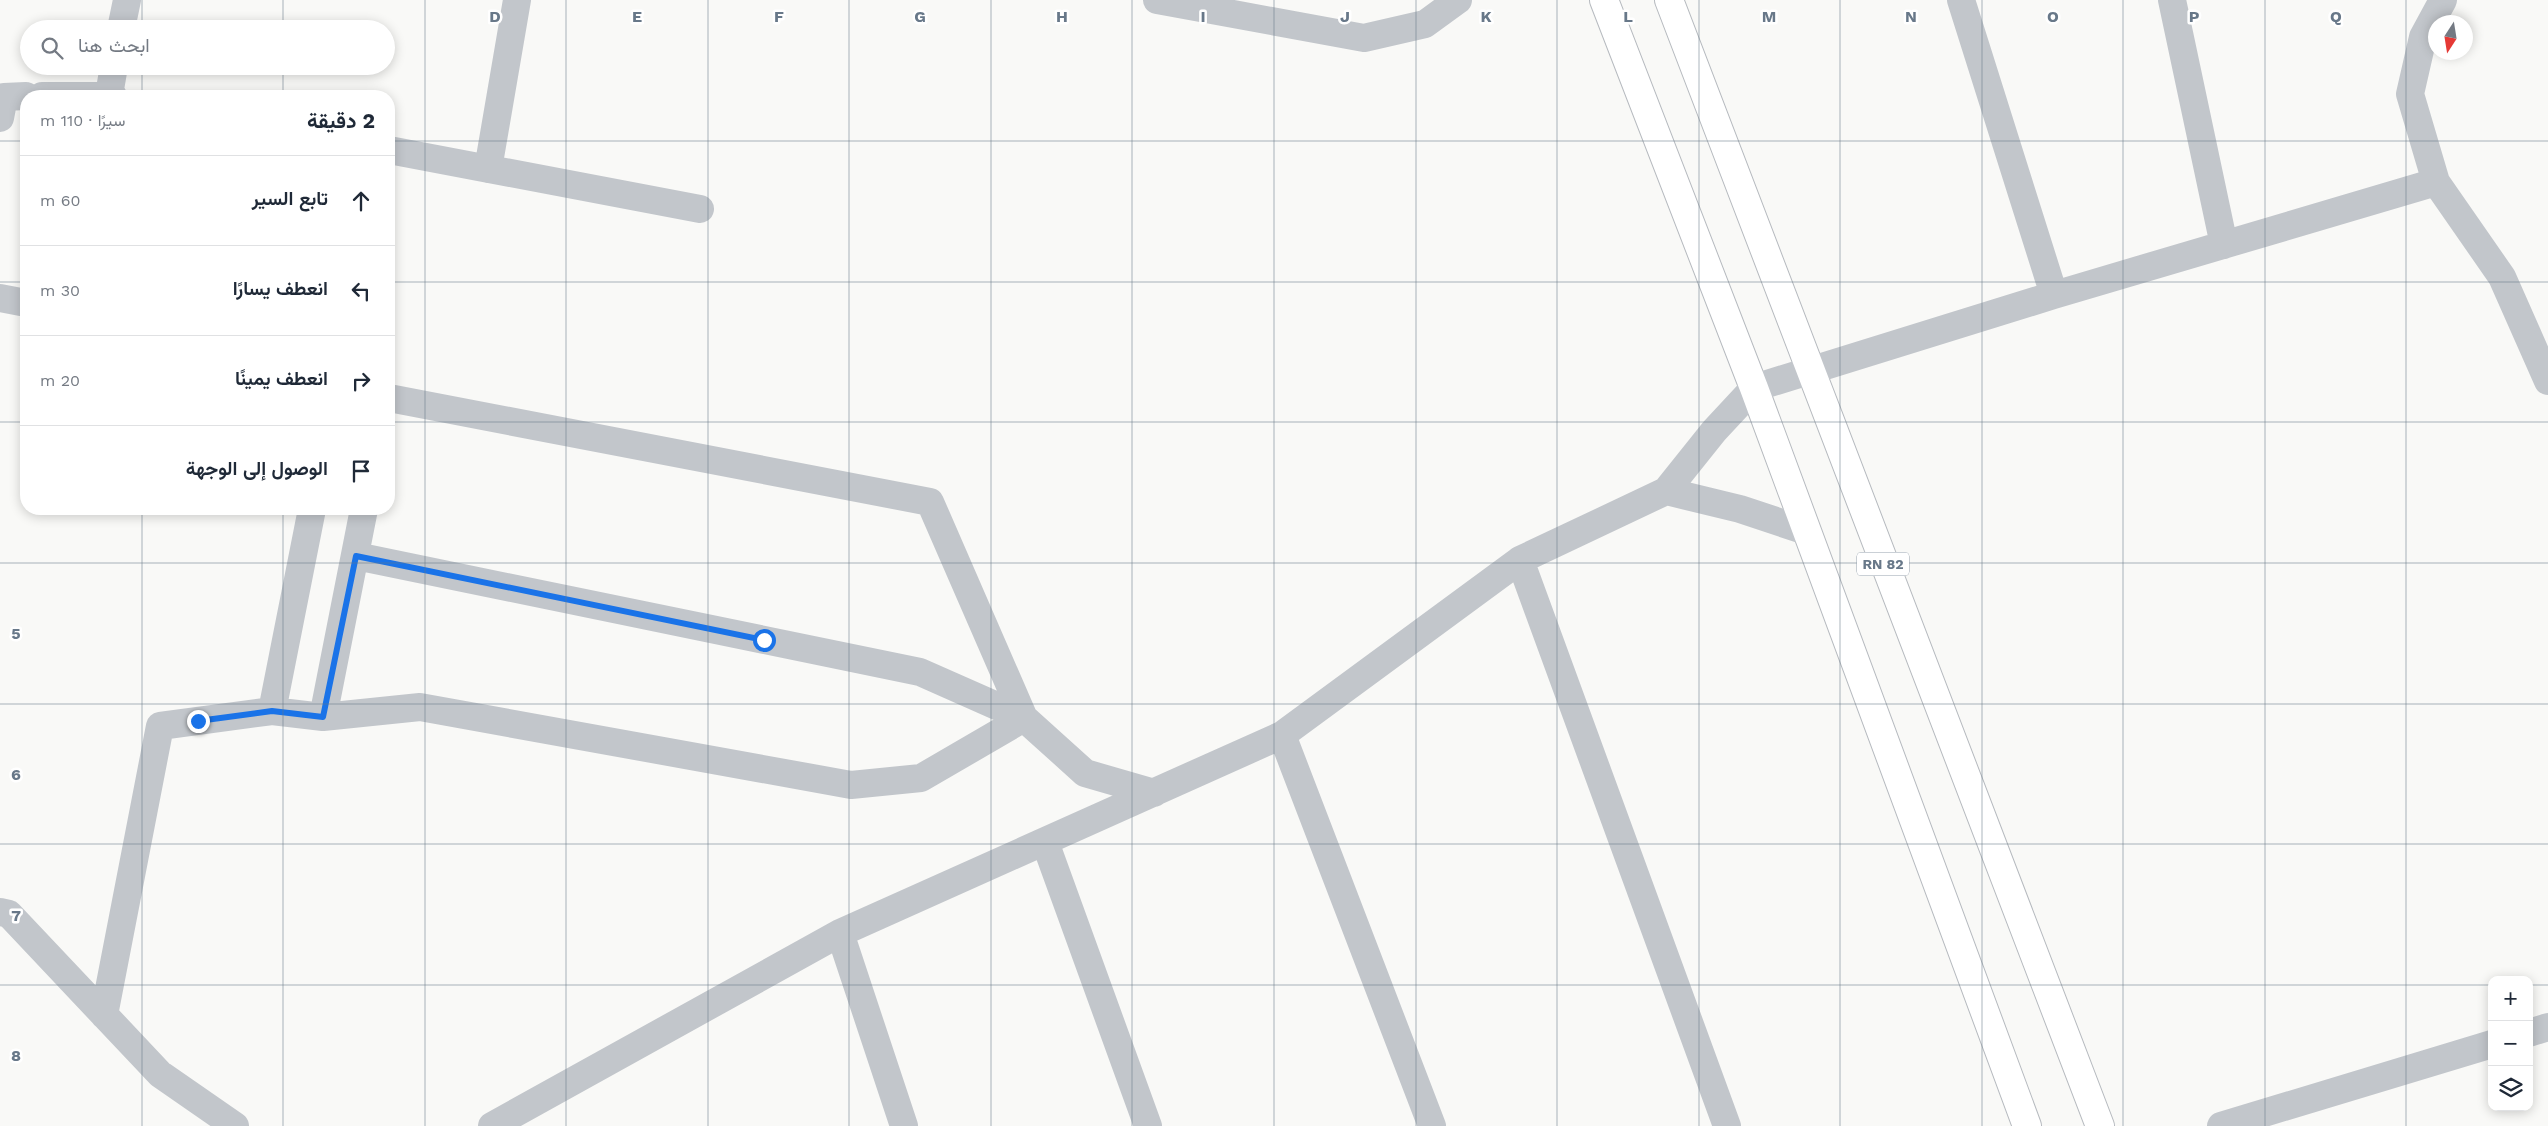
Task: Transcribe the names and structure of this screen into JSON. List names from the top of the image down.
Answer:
{
  "streets": {
    "main road": ["RN 82"]
  },
  "north": "bottom",
  "page": {
    "search": "ابحث هنا",
    "heading": ["2 دقيقة", "سيرًا · 110 m"],
    "list": [
      ["تابع السير", "60 m"],
      ["انعطف يسارًا", "30 m"],
      ["انعطف يمينًا", "20 m"],
      "الوصول إلى الوجهة"
    ],
    "map_buttons": ["+", "−"]
  },
  "grid": {
    "columns": [
      "D",
      "E",
      "F",
      "G",
      "H",
      "I",
      "J",
      "K",
      "L",
      "M",
      "N",
      "O",
      "P",
      "Q"
    ],
    "rows": [
      "5",
      "6",
      "7",
      "8"
    ]
  }
}
